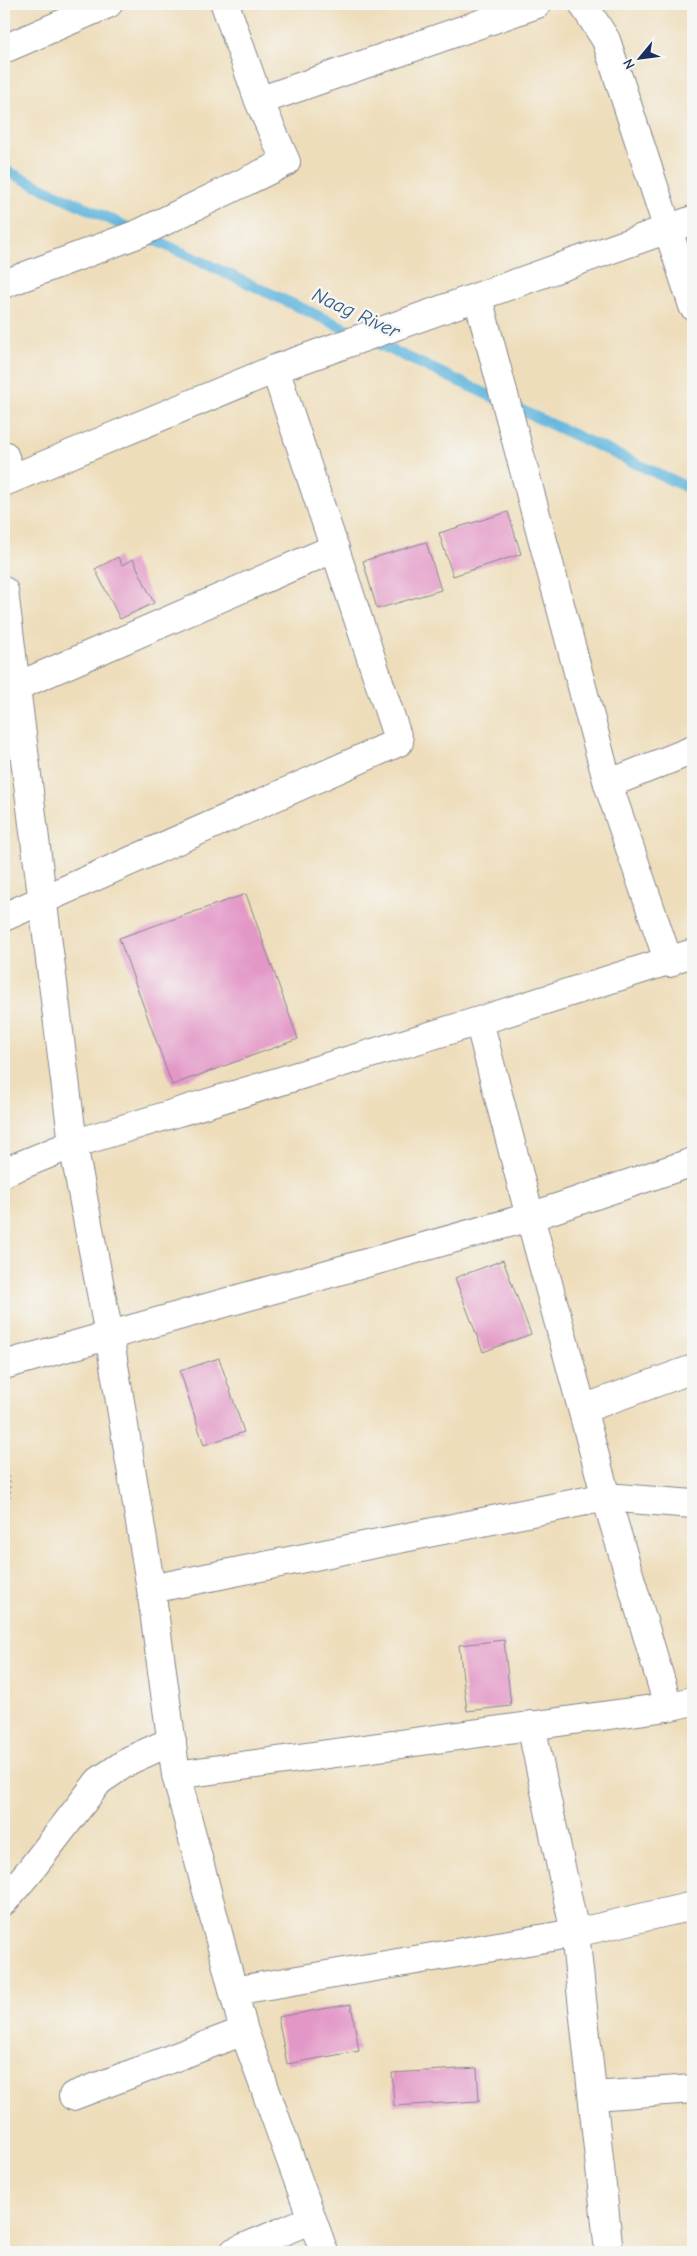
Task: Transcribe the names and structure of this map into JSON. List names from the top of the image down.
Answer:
{
  "water": ["Naag River"],
  "north": "bottom left"
}
